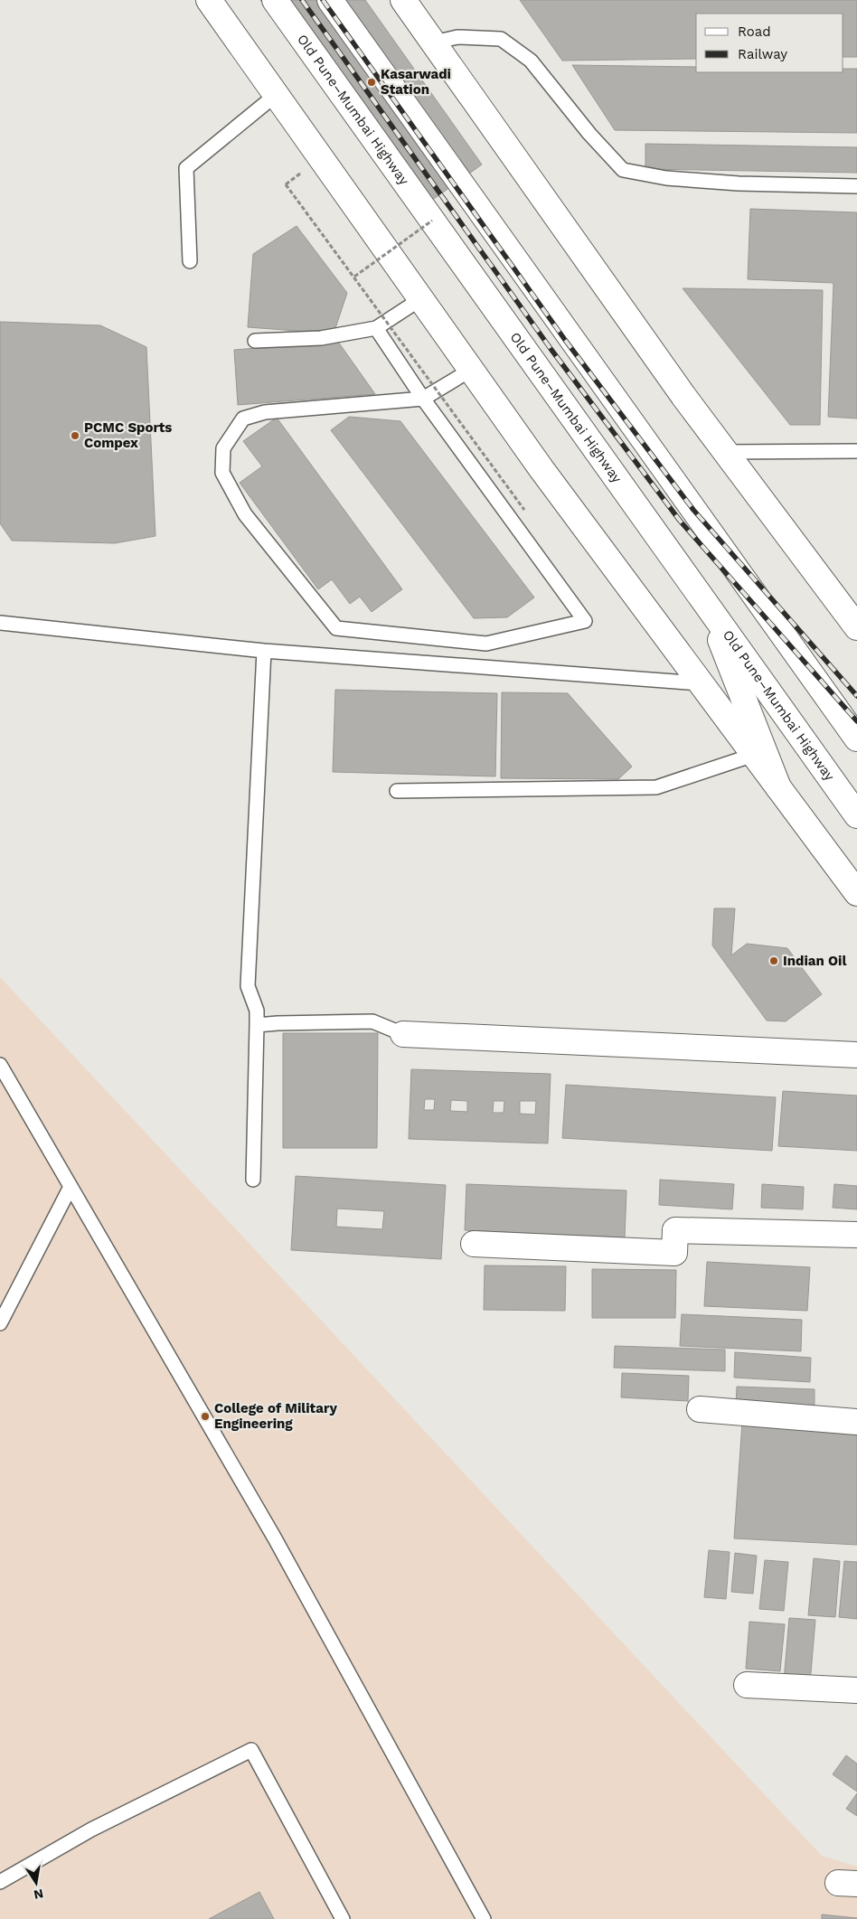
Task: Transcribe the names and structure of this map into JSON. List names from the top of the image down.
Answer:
{
  "streets": {
    "main road": ["Old Pune–Mumbai Highway"]
  },
  "places": [
    "Kasarwadi Station",
    "PCMC Sports Compex",
    "Indian Oil",
    "College of Military Engineering"
  ],
  "legend": ["Road", "Railway"],
  "north": "bottom"
}
